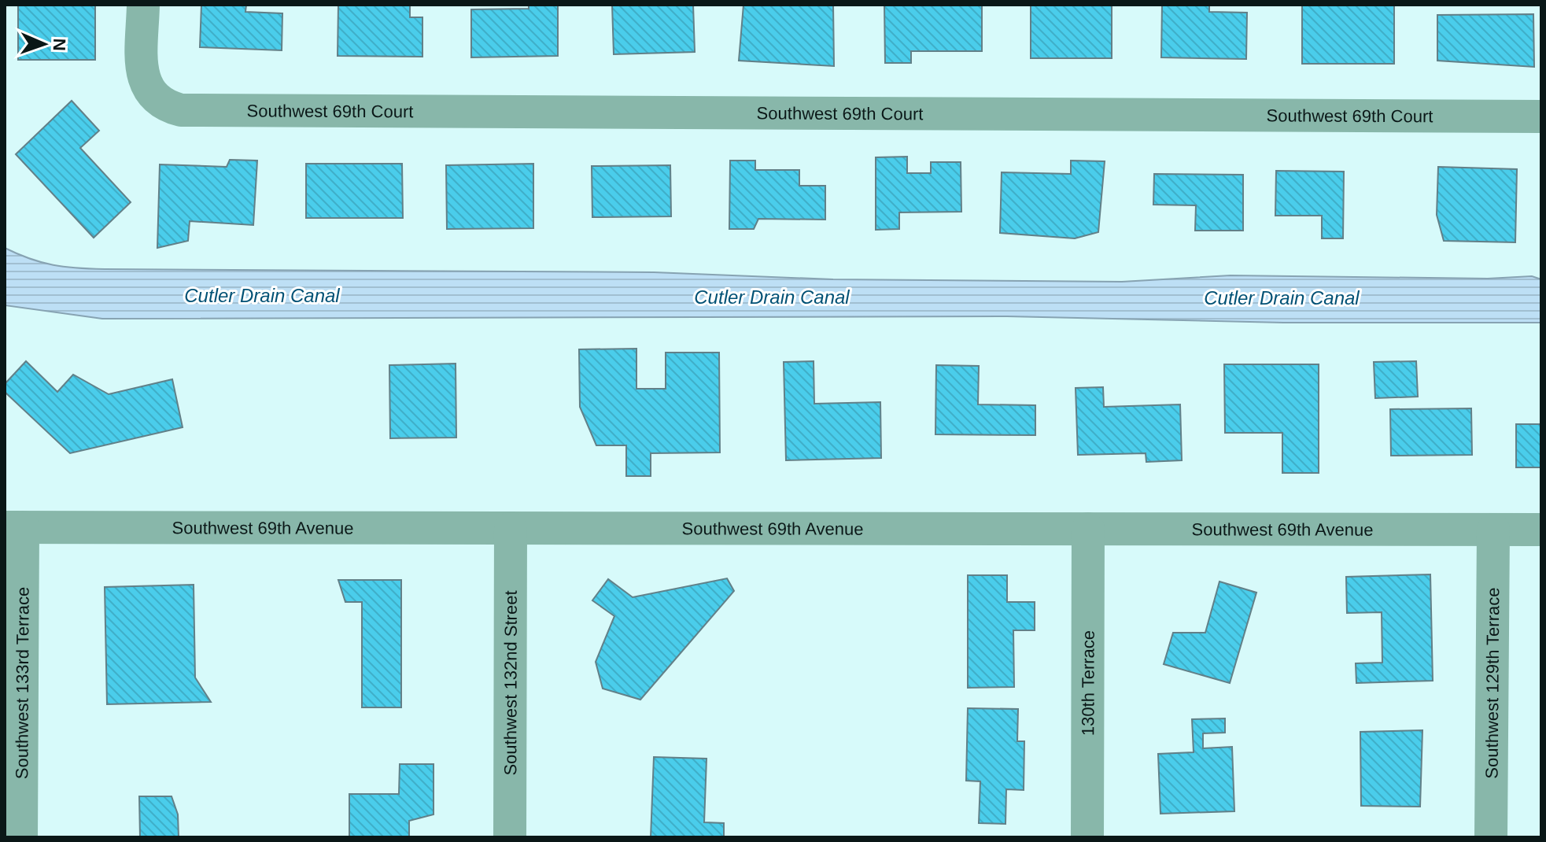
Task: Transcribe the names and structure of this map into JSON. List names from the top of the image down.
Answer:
{
  "streets": {
    "street": [
      "Southwest 69th Court",
      "Southwest 69th Avenue",
      "Southwest 133rd Terrace",
      "Southwest 132nd Street",
      "130th Terrace",
      "Southwest 129th Terrace"
    ]
  },
  "crossings": [
    ["Southwest 69th Avenue", "Southwest 133rd Terrace"],
    ["Southwest 69th Avenue", "Southwest 132nd Street"],
    ["Southwest 69th Avenue", "130th Terrace"],
    ["Southwest 69th Avenue", "Southwest 129th Terrace"]
  ],
  "water": ["Cutler Drain Canal"],
  "north": "right"
}
